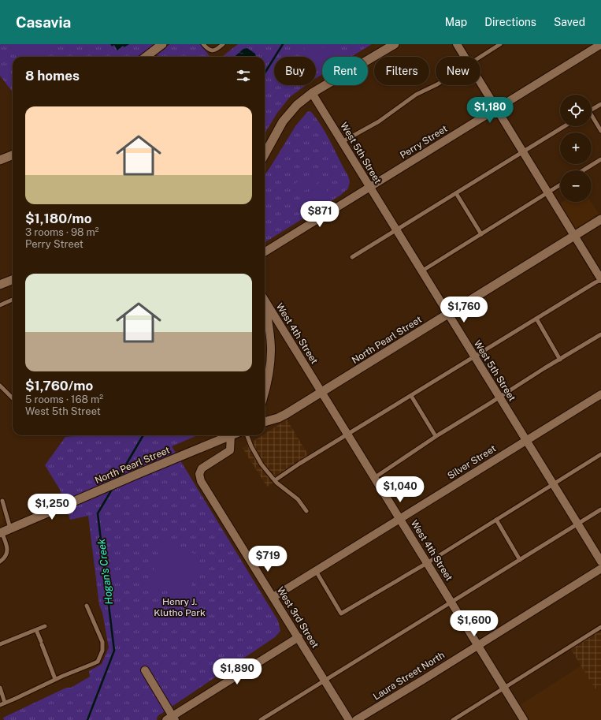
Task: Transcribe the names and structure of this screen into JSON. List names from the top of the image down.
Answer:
{
  "streets": {
    "street": [
      "Perry Street",
      "West 5th Street",
      "West 4th Street",
      "North Pearl Street",
      "Silver Street",
      "West 3rd Street",
      "Laura Street North"
    ]
  },
  "crossings": [
    ["Perry Street", "West 5th Street"],
    ["West 5th Street", "North Pearl Street"],
    ["West 5th Street", "Silver Street"],
    ["West 4th Street", "North Pearl Street"],
    ["West 4th Street", "Silver Street"],
    ["West 4th Street", "Laura Street North"],
    ["Silver Street", "West 3rd Street"]
  ],
  "water": ["Hogan's Creek"],
  "parks": ["Henry J. Klutho Park"],
  "page": {
    "header": "Casavia",
    "nav": ["Map", "Directions", "Saved"],
    "chip": [
      "Buy",
      "Rent",
      "Filters",
      "New"
    ],
    "heading": "8 homes",
    "map_buttons": ["+", "−"],
    "list": [
      {
        "name": "$1,180/mo",
        "note": "3 rooms · 98 m² · Perry Street"
      },
      {
        "name": "$1,760/mo",
        "note": "5 rooms · 168 m² · West 5th Street"
      }
    ],
    "price": [
      "$1,180",
      "$871",
      "$1,760",
      "$1,040",
      "$1,250",
      "$719",
      "$1,600",
      "$1,890"
    ]
  }
}
